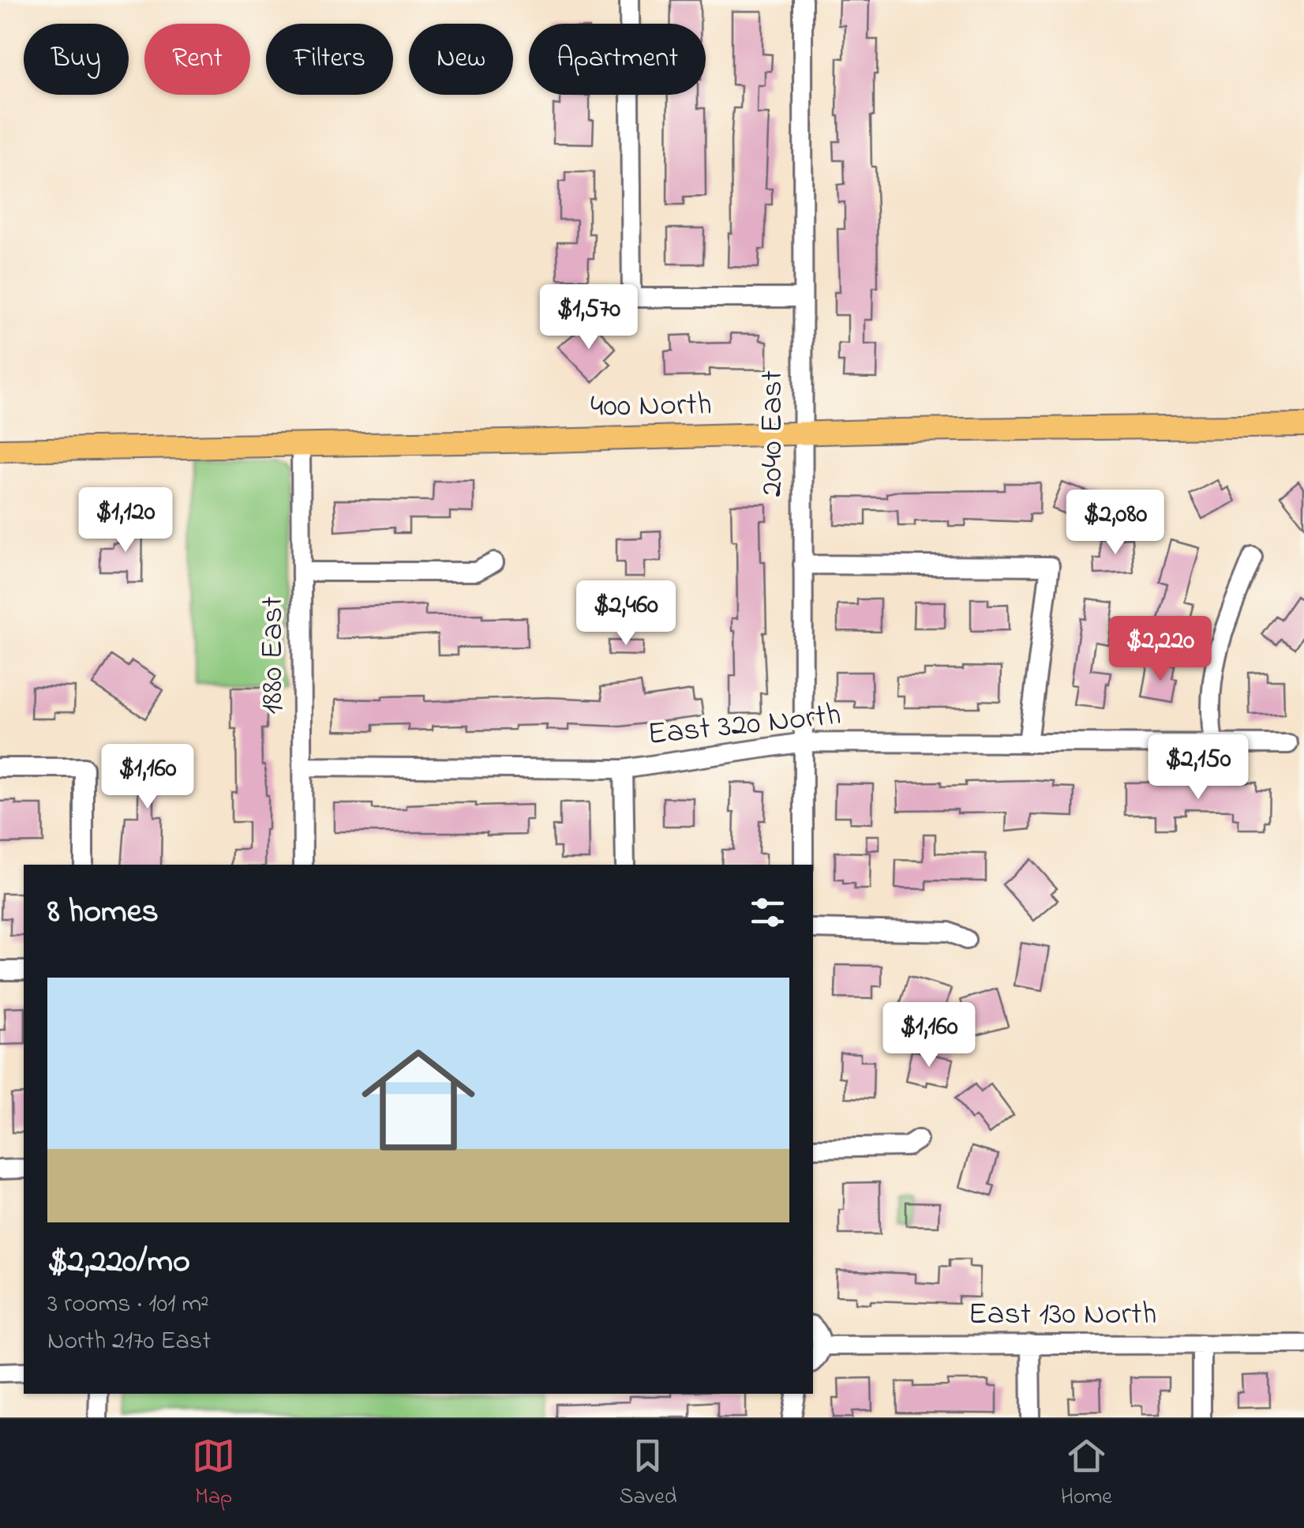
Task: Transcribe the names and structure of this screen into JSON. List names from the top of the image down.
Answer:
{
  "streets": {
    "main road": ["400 North"],
    "street": [
      "2040 East",
      "1880 East",
      "East 320 North",
      "East 130 North"
    ]
  },
  "crossings": [
    ["400 North", "2040 East"],
    ["400 North", "1880 East"],
    ["2040 East", "East 320 North"],
    ["1880 East", "East 320 North"]
  ],
  "page": {
    "chip": [
      "Buy",
      "Rent",
      "Filters",
      "New",
      "Apartment"
    ],
    "price": [
      "$1,570",
      "$1,120",
      "$2,080",
      "$2,460",
      "$2,220",
      "$2,150",
      "$1,160",
      "$1,160"
    ],
    "heading": "8 homes",
    "list": [
      {
        "name": "$2,220/mo",
        "note": "3 rooms · 101 m² · North 2170 East"
      }
    ],
    "tabs": ["Map", "Saved", "Home"]
  }
}
